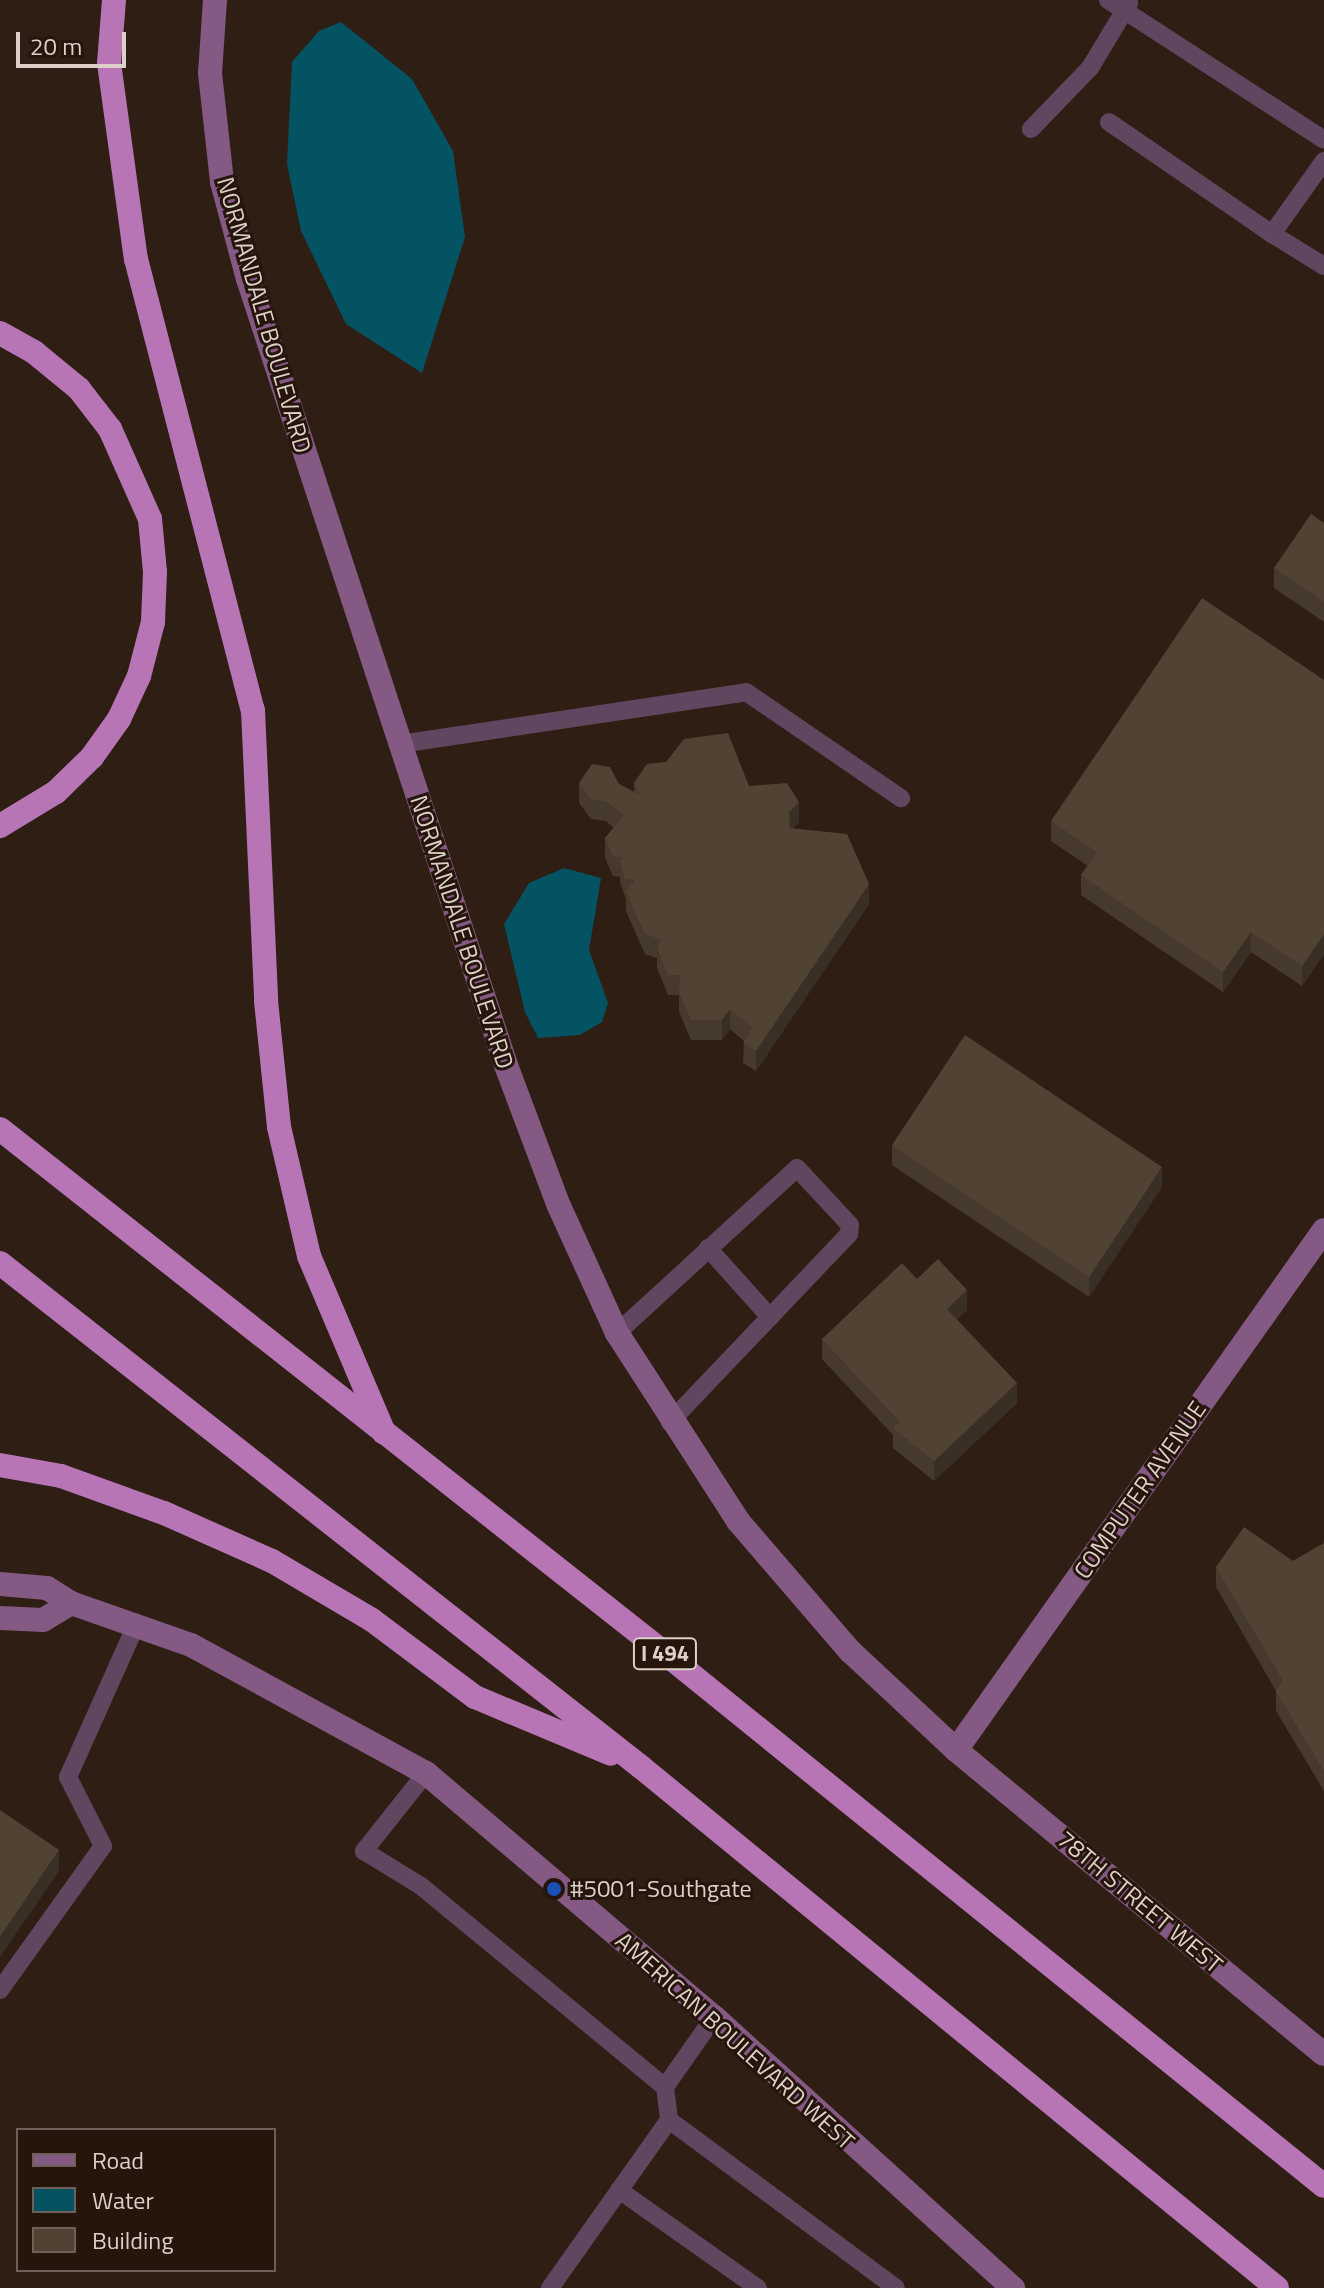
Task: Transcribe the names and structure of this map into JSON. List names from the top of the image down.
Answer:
{
  "streets": {
    "highway": ["I 494"],
    "street": [
      "NORMANDALE BOULEVARD",
      "COMPUTER AVENUE",
      "78TH STREET WEST",
      "AMERICAN BOULEVARD WEST"
    ]
  },
  "crossings": [
    ["NORMANDALE BOULEVARD", "COMPUTER AVENUE"],
    ["NORMANDALE BOULEVARD", "78TH STREET WEST"],
    ["COMPUTER AVENUE", "78TH STREET WEST"]
  ],
  "places": ["#5001-Southgate"],
  "legend": ["Road", "Water", "Building"],
  "scale_bar": "20 m"
}
